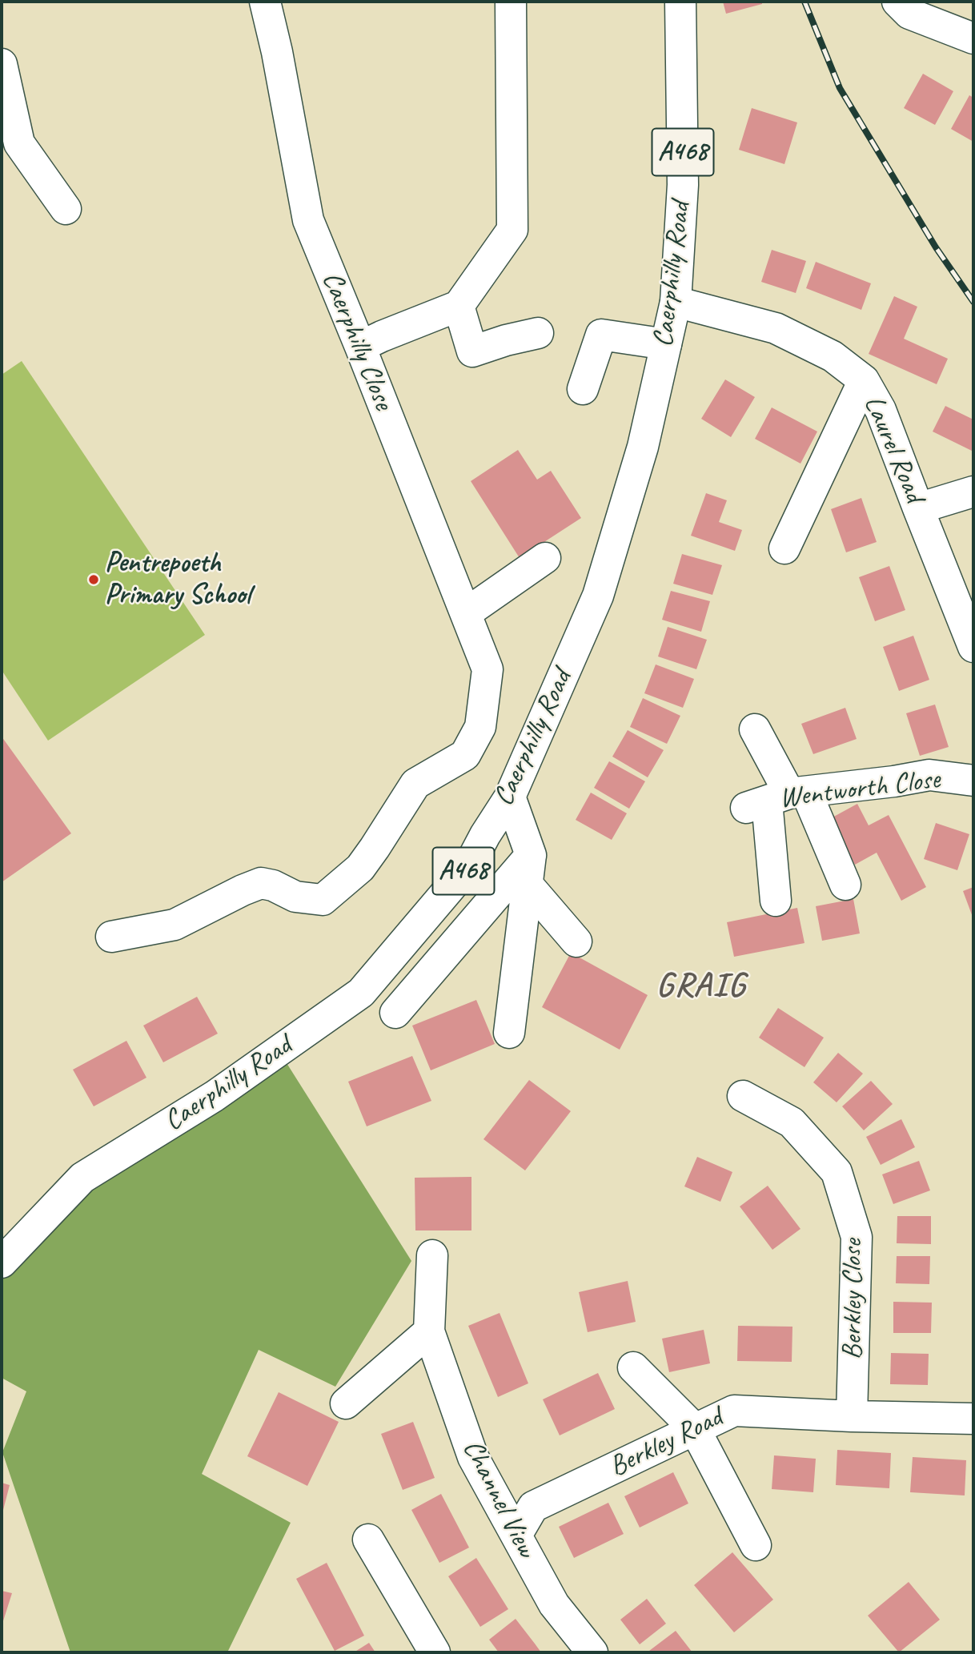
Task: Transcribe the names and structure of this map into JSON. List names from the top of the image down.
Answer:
{
  "streets": {
    "street": [
      "A468",
      "Caerphilly Road",
      "Caerphilly Close",
      "Laurel Road",
      "Wentworth Close",
      "Berkley Close",
      "Berkley Road",
      "Channel View"
    ]
  },
  "crossings": [
    ["Caerphilly Road", "Laurel Road"],
    ["Berkley Close", "Berkley Road"],
    ["Berkley Road", "Channel View"]
  ],
  "districts": ["GRAIG"],
  "places": ["Pentrepoeth Primary School"]
}
